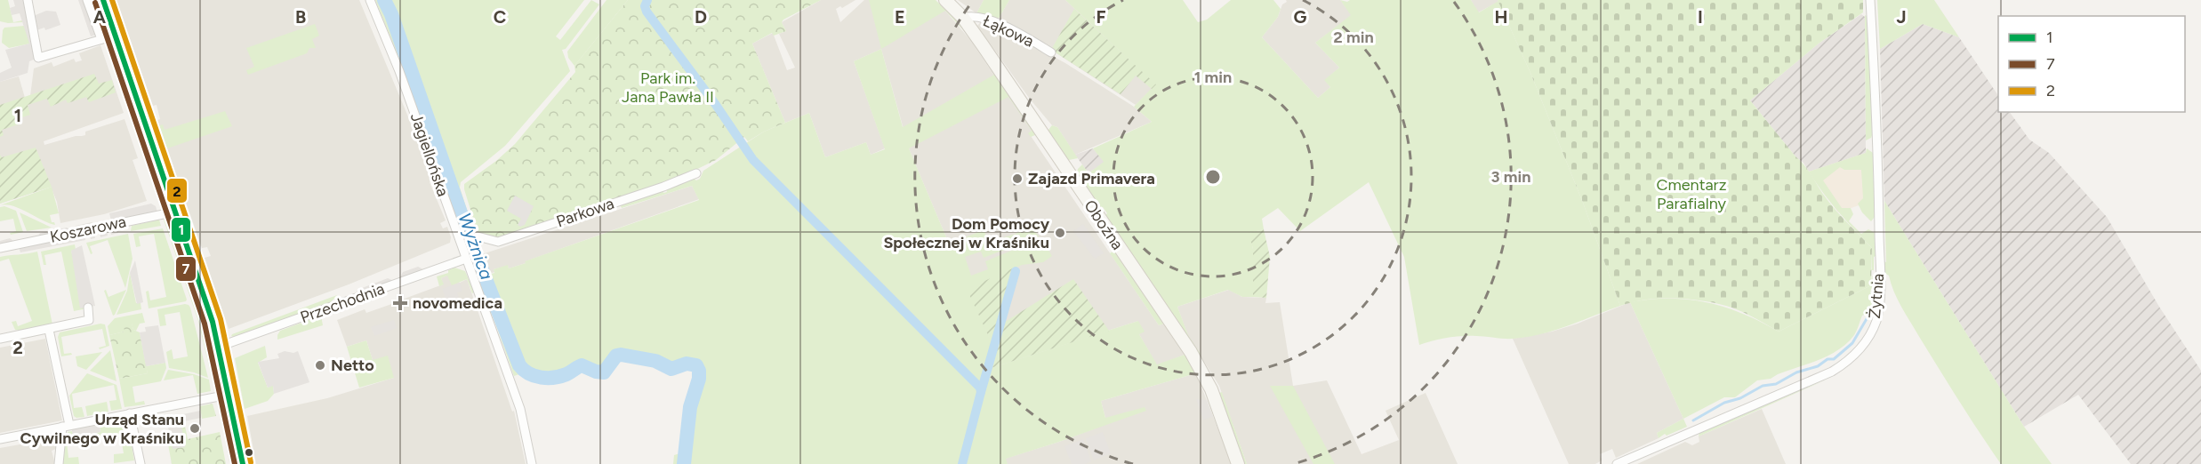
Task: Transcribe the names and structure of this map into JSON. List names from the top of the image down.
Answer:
{
  "streets": {
    "street": [
      "Łąkowa",
      "Jagiellońska",
      "Parkowa",
      "Oboźna",
      "Koszarowa",
      "Żytnia",
      "Przechodnia"
    ]
  },
  "crossings": [
    ["Łąkowa", "Oboźna"],
    ["Jagiellońska", "Parkowa"],
    ["Jagiellońska", "Przechodnia"]
  ],
  "water": ["Wyżnica"],
  "parks": ["Park im. Jana Pawła II", "Cmentarz Parafialny"],
  "places": {
    "other": [
      "Zajazd Primavera",
      "Dom Pomocy Społecznej w Kraśniku",
      "Netto",
      "Urząd Stanu Cywilnego w Kraśniku"
    ],
    "health": ["novomedica"]
  },
  "lines": ["transit line 1", "transit line 2", "transit line 7"],
  "legend": ["1", "7", "2"],
  "grid": {
    "columns": [
      "A",
      "B",
      "C",
      "D",
      "E",
      "F",
      "G",
      "H",
      "I",
      "J"
    ],
    "rows": ["1", "2"]
  },
  "rings": ["2 min", "1 min", "3 min"]
}
